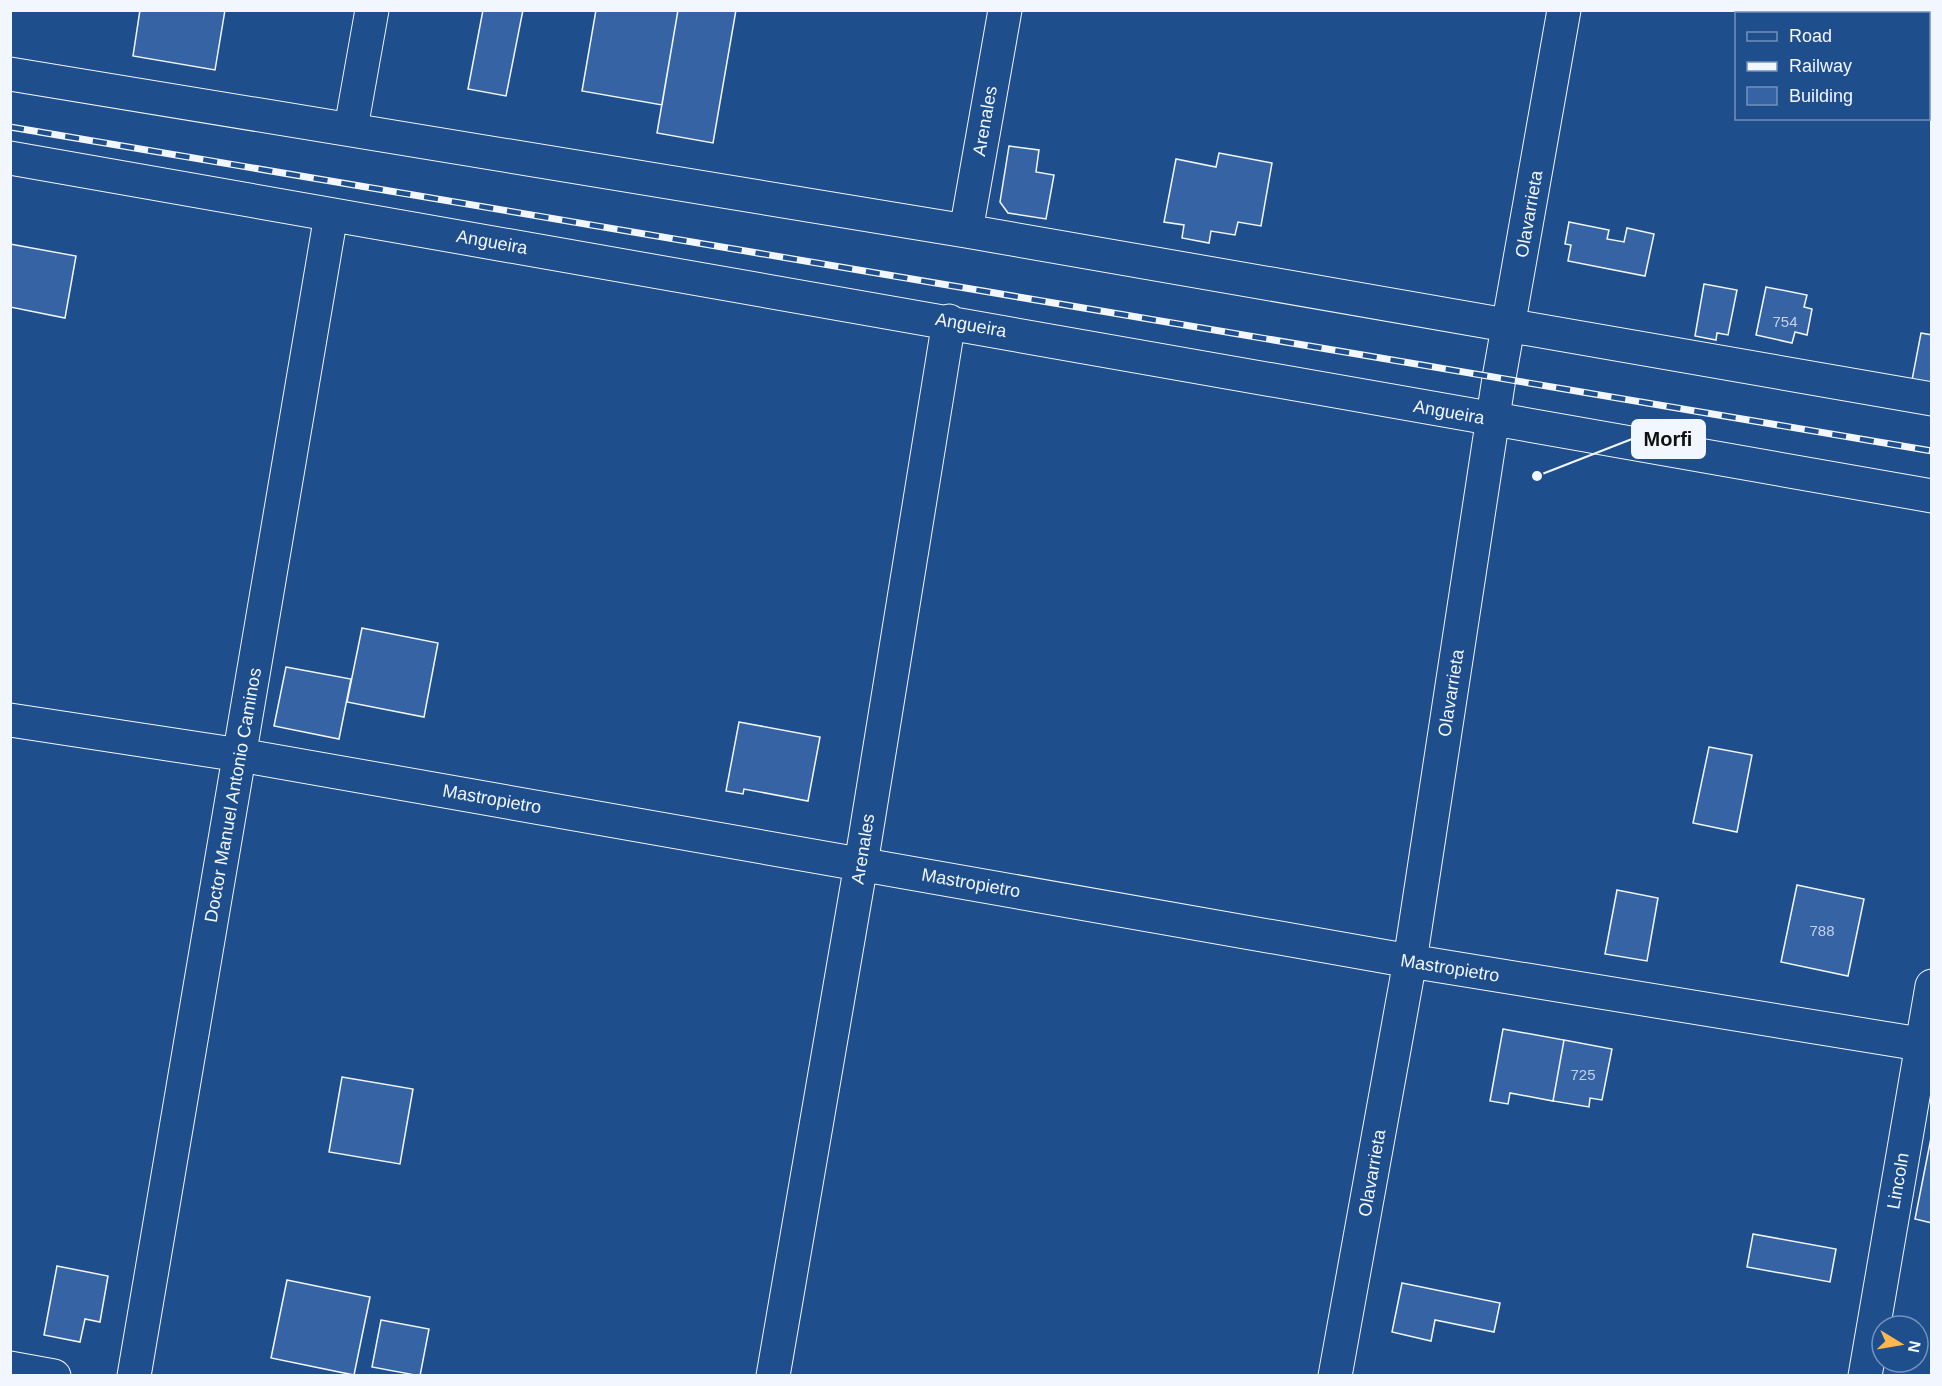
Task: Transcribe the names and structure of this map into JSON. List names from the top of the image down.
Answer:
{
  "streets": {
    "street": [
      "Arenales",
      "Olavarrieta",
      "Angueira",
      "Doctor Manuel Antonio Caminos",
      "Mastropietro",
      "Lincoln"
    ]
  },
  "crossings": [
    ["Arenales", "Angueira"],
    ["Arenales", "Mastropietro"],
    ["Olavarrieta", "Angueira"],
    ["Olavarrieta", "Mastropietro"],
    ["Angueira", "Doctor Manuel Antonio Caminos"],
    ["Doctor Manuel Antonio Caminos", "Mastropietro"],
    ["Mastropietro", "Lincoln"]
  ],
  "places": ["Morfi"],
  "house_numbers": ["754", "788", "725"],
  "legend": ["Road", "Railway", "Building"],
  "north": "right"
}
